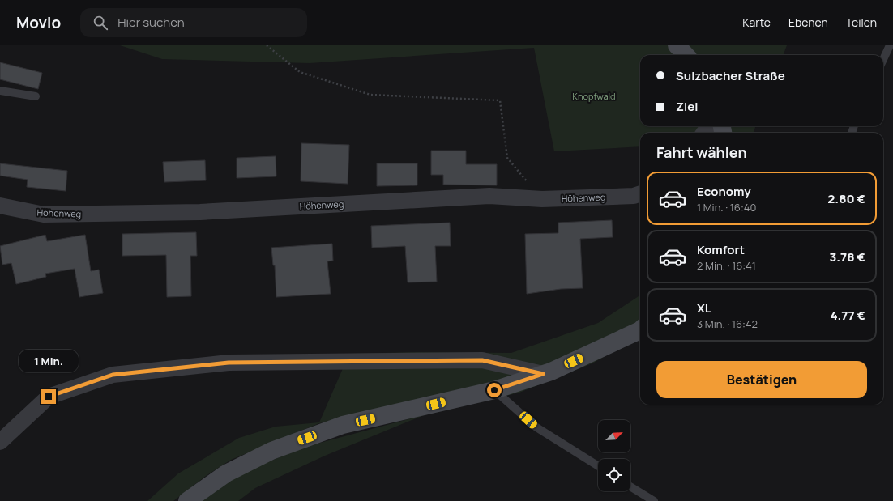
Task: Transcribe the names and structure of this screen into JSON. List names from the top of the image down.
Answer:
{
  "streets": {
    "street": ["Höhenweg"]
  },
  "parks": ["Knopfwald"],
  "north": "top right",
  "page": {
    "header": "Movio",
    "search": "Hier suchen",
    "nav": ["Karte", "Ebenen", "Teilen"],
    "banner": ["Sulzbacher Straße", "Ziel"],
    "heading": "Fahrt wählen",
    "list": [
      {
        "name": "Economy",
        "note": "1 Min. · 16:40",
        "value": "2.80 €"
      },
      {
        "name": "Komfort",
        "note": "2 Min. · 16:41",
        "value": "3.78 €"
      },
      {
        "name": "XL",
        "note": "3 Min. · 16:42",
        "value": "4.77 €"
      }
    ],
    "bubble": "1 Min.",
    "buttons": "Bestätigen"
  }
}
